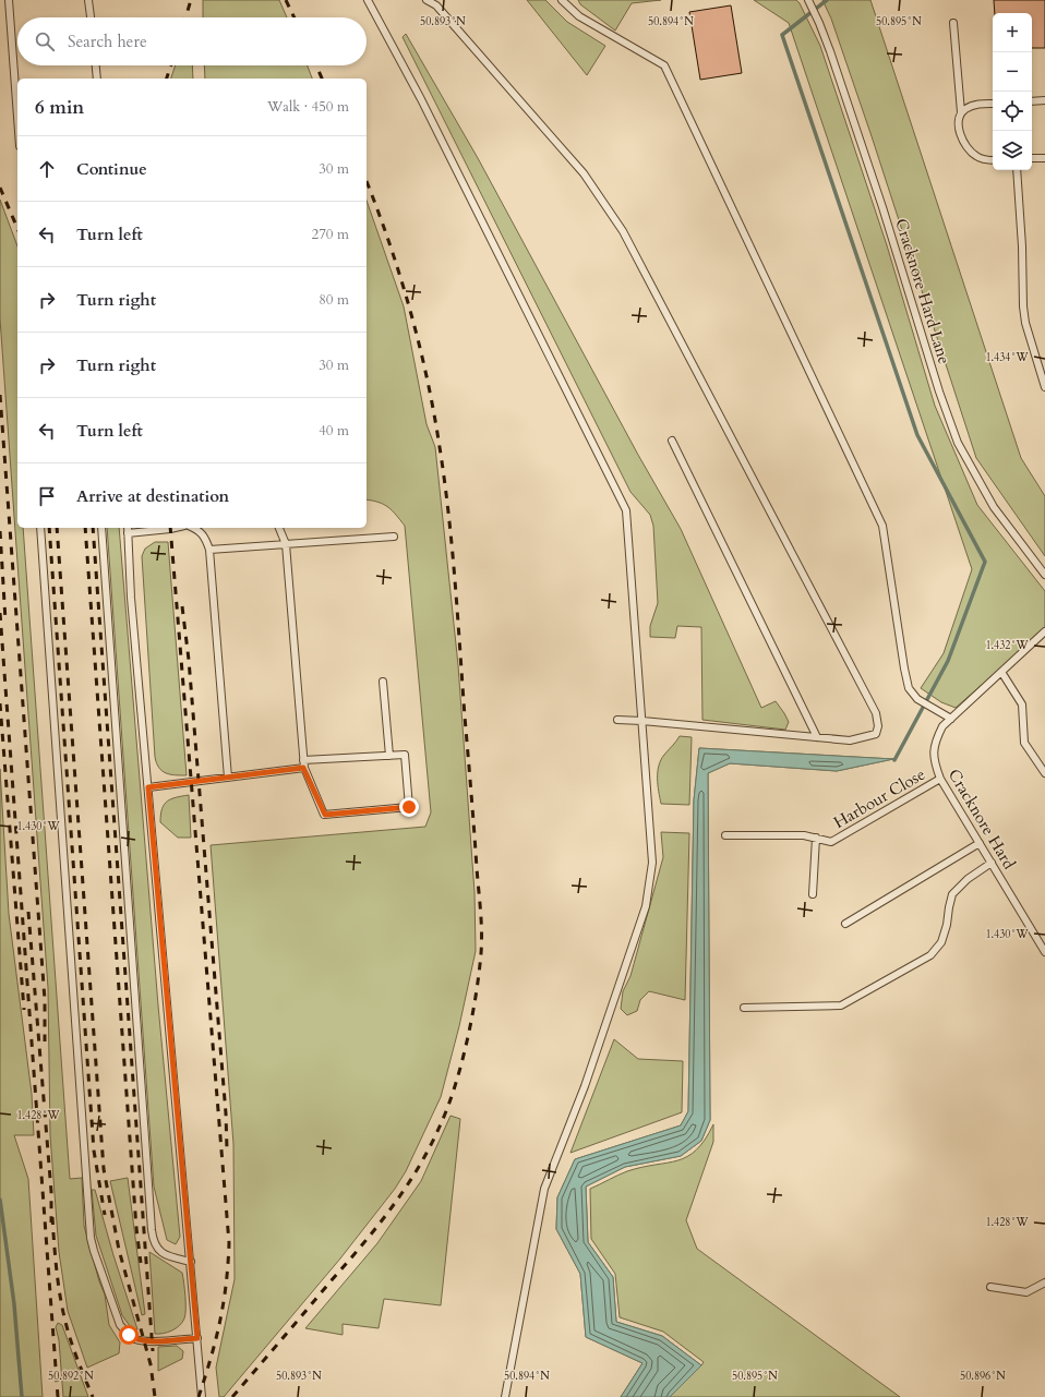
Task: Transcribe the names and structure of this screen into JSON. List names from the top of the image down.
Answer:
{
  "streets": {
    "lane": ["Cracknore Hard Lane", "Harbour Close", "Cracknore Hard"]
  },
  "crossings": [
    ["Harbour Close", "Cracknore Hard"]
  ],
  "page": {
    "map_buttons": ["+", "−"],
    "search": "Search here",
    "heading": ["6 min", "Walk · 450 m"],
    "list": [
      ["Continue", "30 m"],
      ["Turn left", "270 m"],
      ["Turn right", "80 m"],
      ["Turn right", "30 m"],
      ["Turn left", "40 m"],
      "Arrive at destination"
    ]
  },
  "coordinates": [
    "50.893°N",
    "50.894°N",
    "50.895°N",
    "1.434°W",
    "1.432°W",
    "1.430°W",
    "1.428°W",
    "50.892°N",
    "50.896°N"
  ]
}
